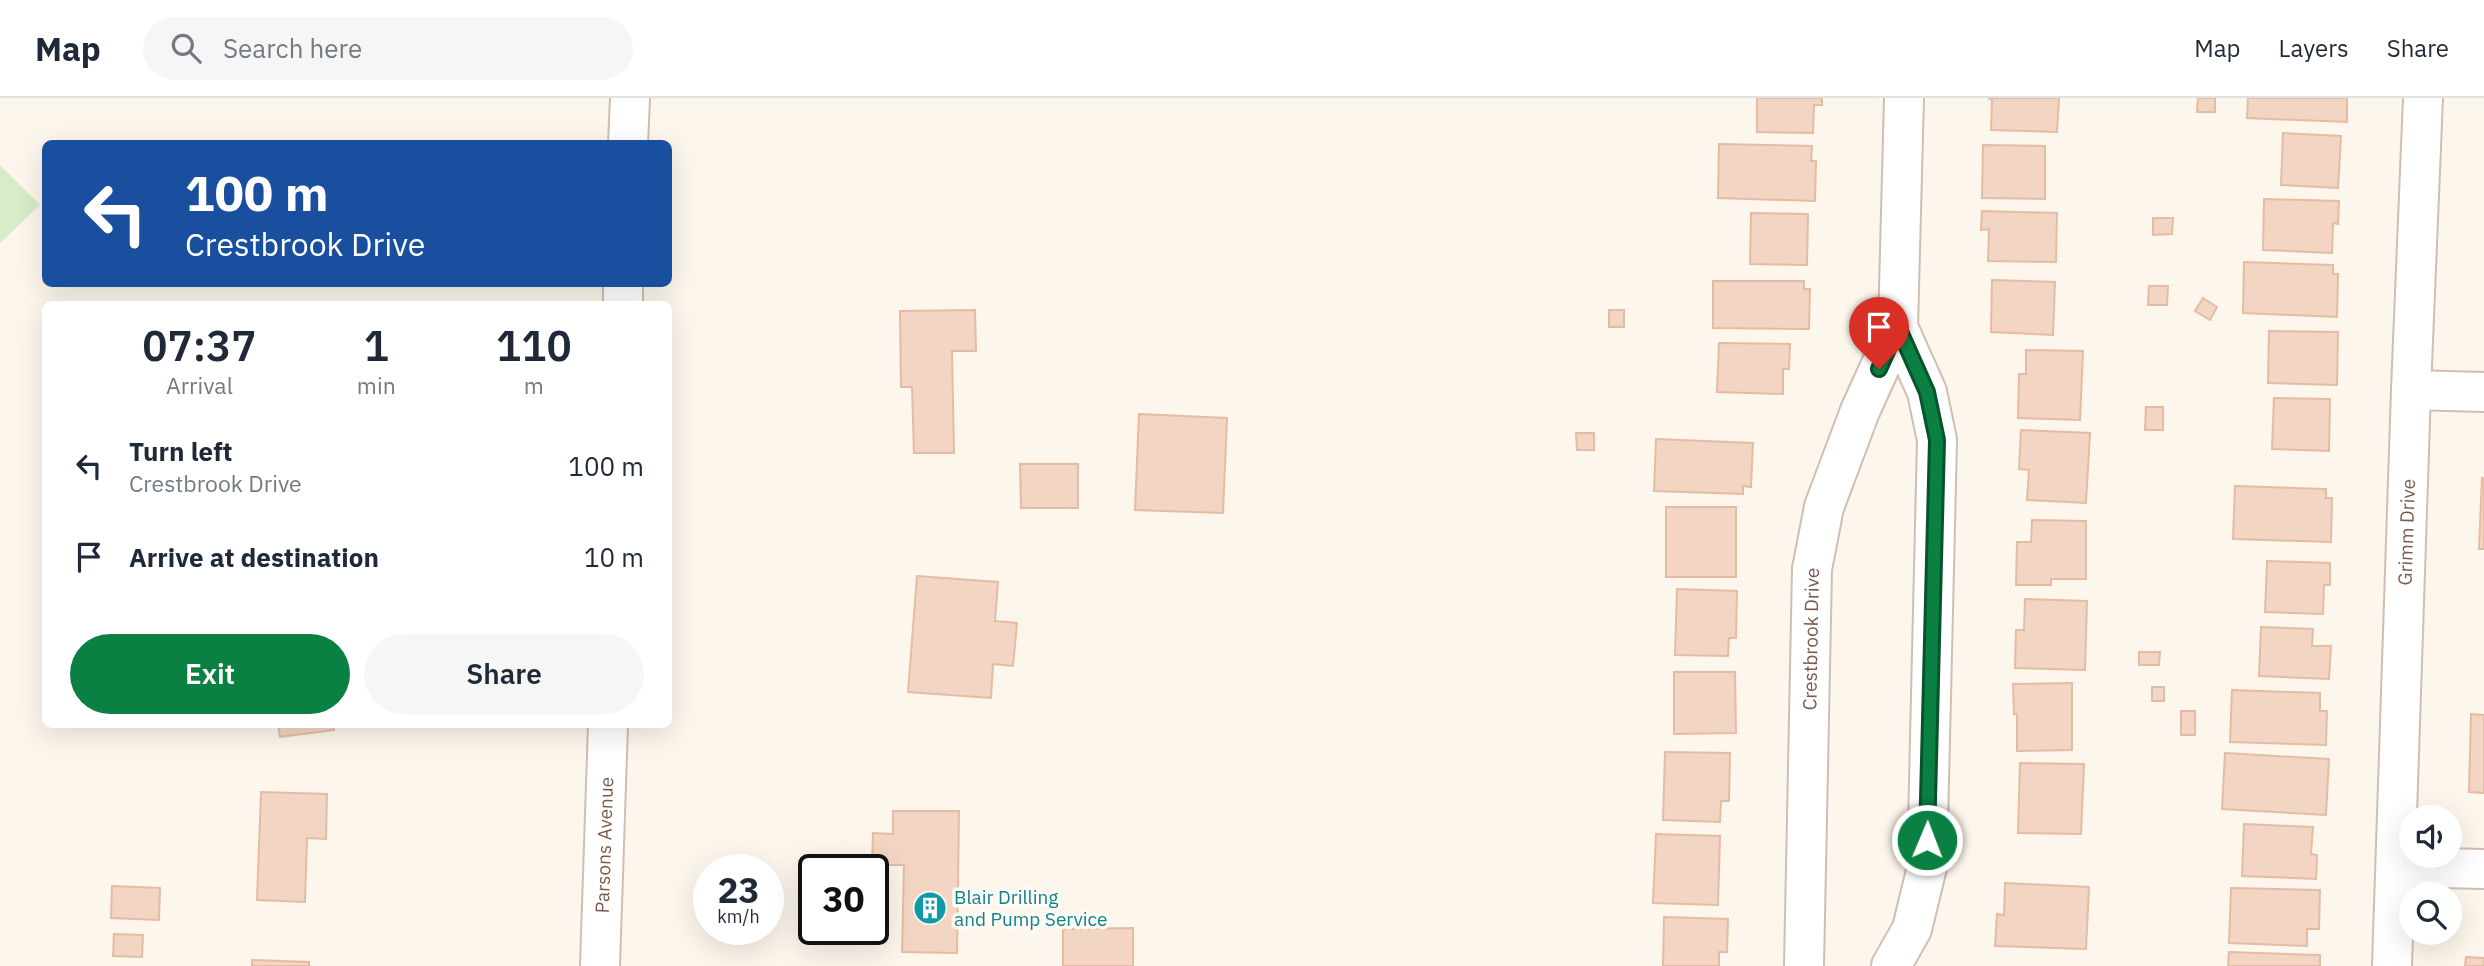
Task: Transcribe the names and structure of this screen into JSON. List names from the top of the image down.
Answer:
{
  "streets": {
    "street": ["Grimm Drive", "Crestbrook Drive", "Parsons Avenue"]
  },
  "places": {
    "building": ["Blair Drilling and Pump Service"]
  },
  "page": {
    "header": "Map",
    "search": "Search here",
    "nav": ["Map", "Layers", "Share"],
    "turn": ["100 m", "Crestbrook Drive"],
    "eta": [
      "07:37",
      "Arrival",
      "1",
      "min",
      "110",
      "m"
    ],
    "list": [
      {
        "name": "Turn left",
        "note": "Crestbrook Drive",
        "value": "100 m"
      },
      {
        "name": "Arrive at destination",
        "value": "10 m"
      }
    ],
    "buttons": ["Exit", "Share"],
    "speed": "23 km/h",
    "limit": "30"
  }
}
